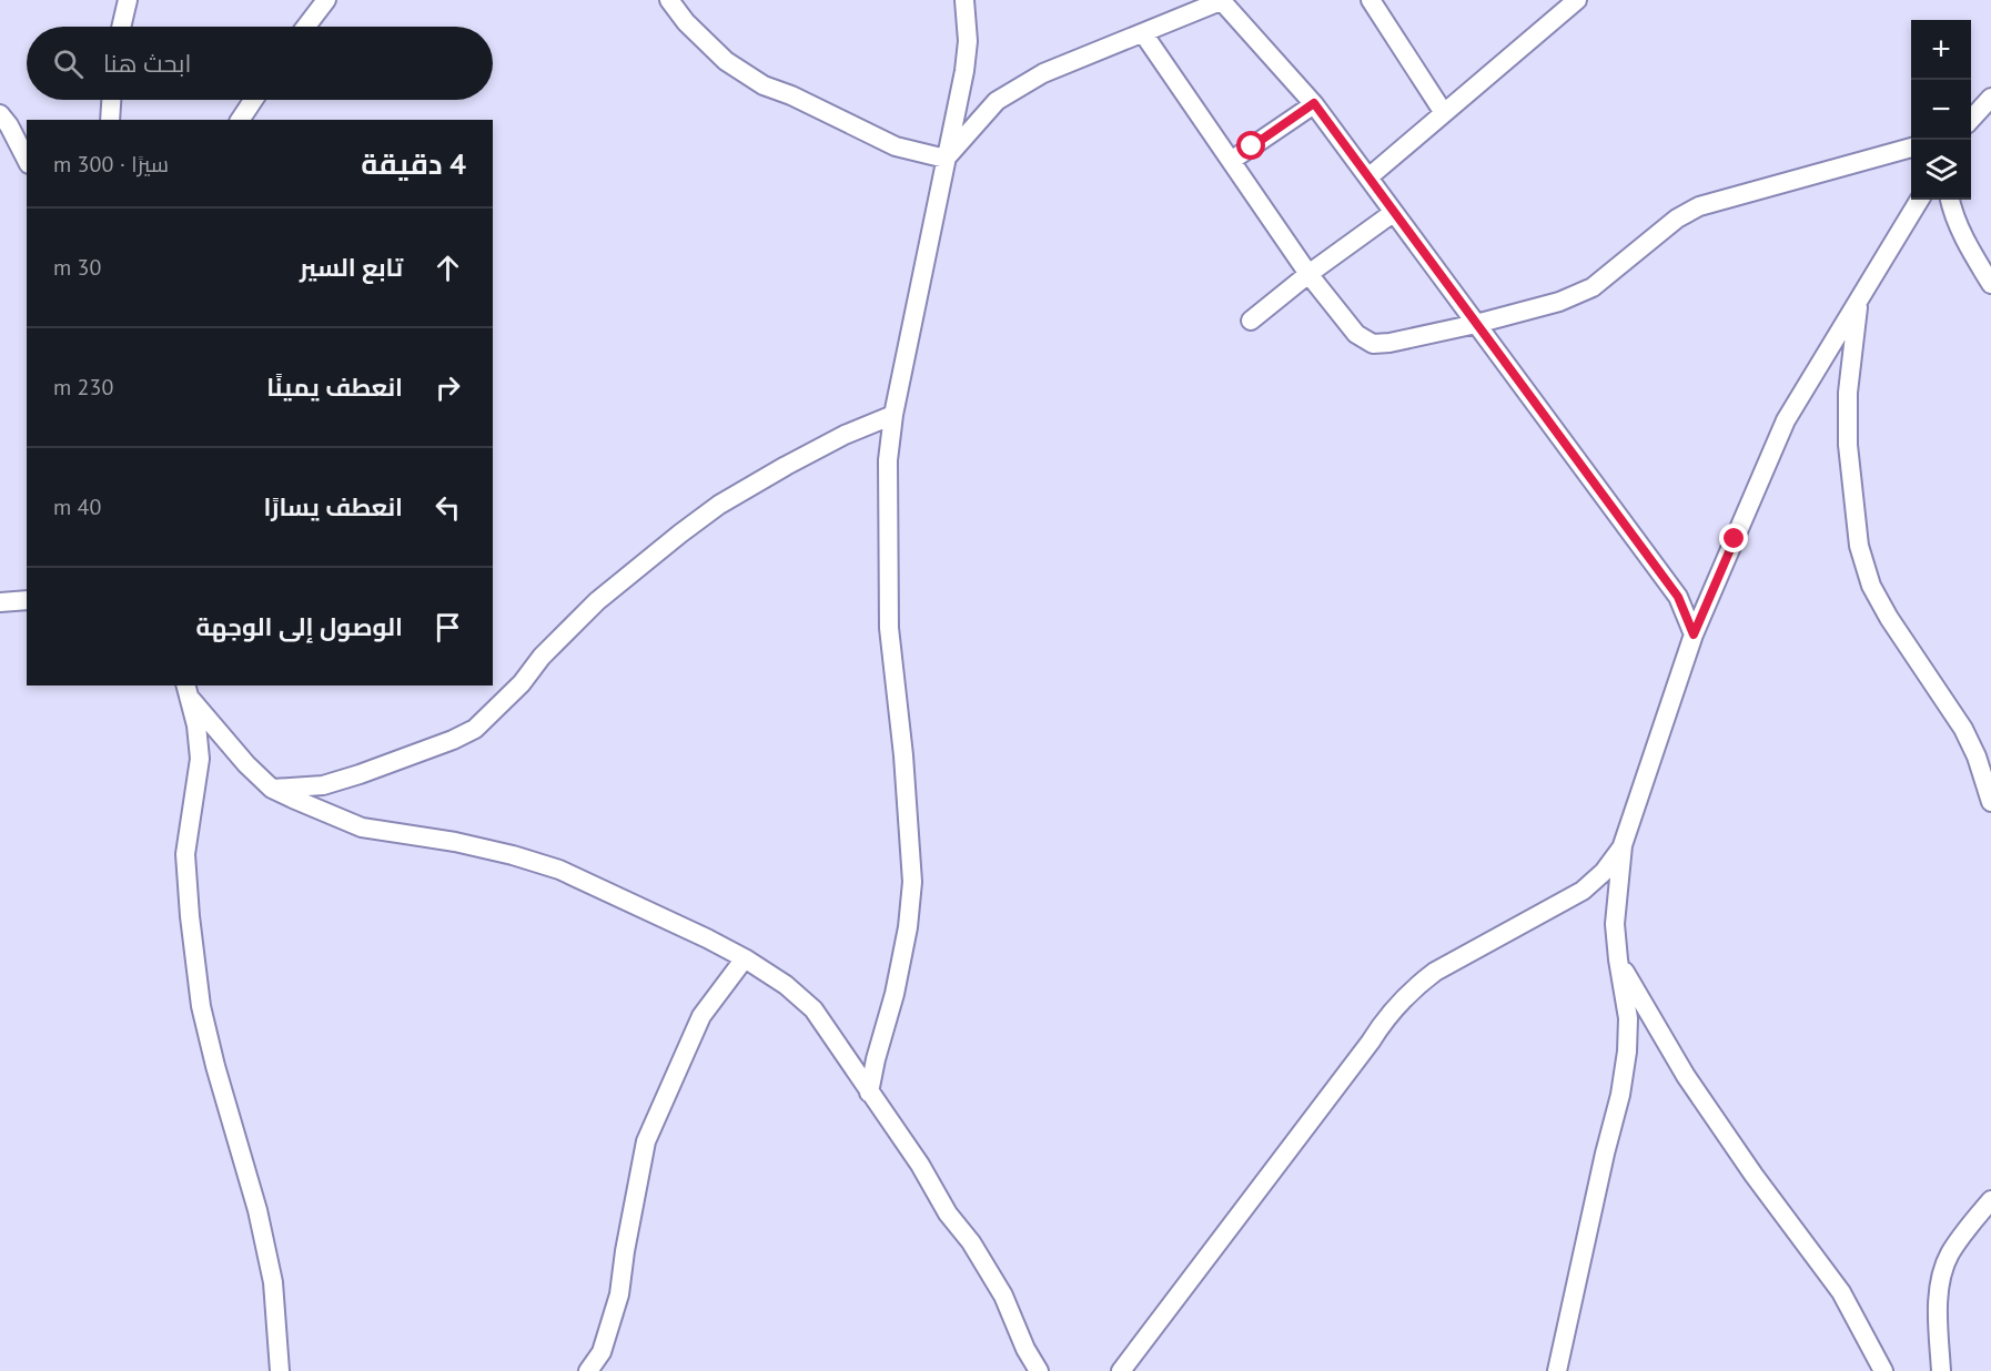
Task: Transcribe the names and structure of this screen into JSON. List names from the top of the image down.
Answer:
{
  "page": {
    "map_buttons": ["+", "−"],
    "search": "ابحث هنا",
    "heading": ["4 دقيقة", "سيرًا · 300 m"],
    "list": [
      ["تابع السير", "30 m"],
      ["انعطف يمينًا", "230 m"],
      ["انعطف يسارًا", "40 m"],
      "الوصول إلى الوجهة"
    ]
  }
}
